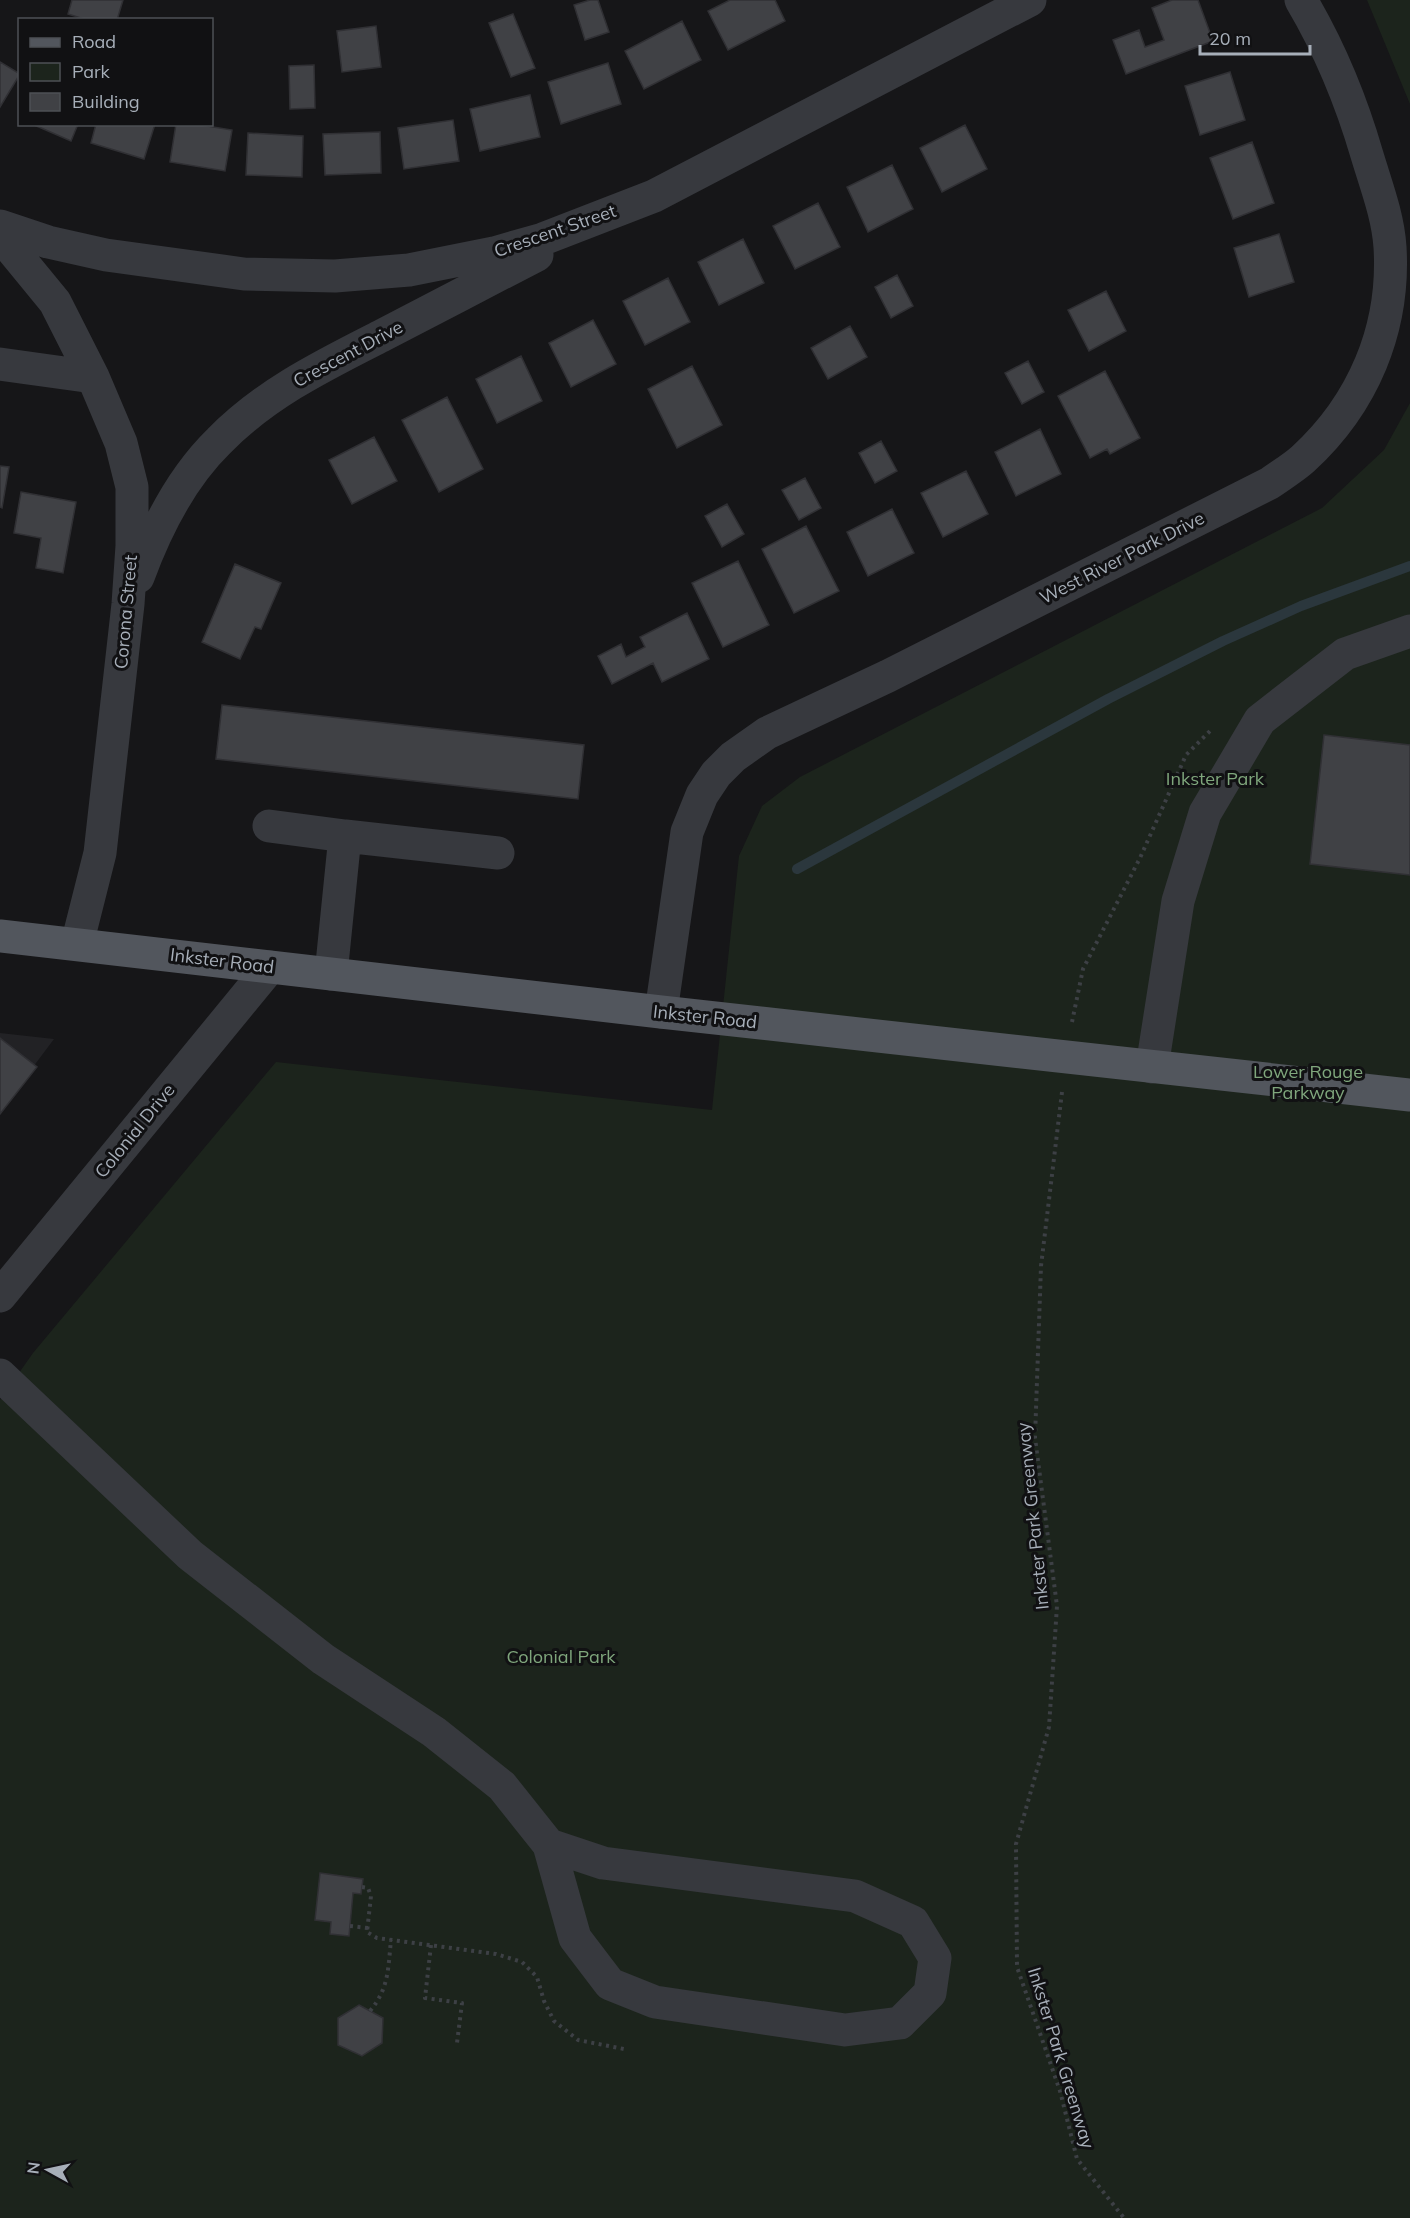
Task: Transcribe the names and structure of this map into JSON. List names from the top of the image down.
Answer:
{
  "streets": {
    "main road": ["Inkster Road"],
    "street": [
      "Crescent Street",
      "Crescent Drive",
      "West River Park Drive",
      "Corona Street",
      "Colonial Drive"
    ],
    "path": ["Inkster Park Greenway"]
  },
  "crossings": [
    ["Crescent Street", "Crescent Drive"],
    ["Crescent Drive", "Corona Street"],
    ["West River Park Drive", "Inkster Road"],
    ["Corona Street", "Inkster Road"],
    ["Inkster Road", "Colonial Drive"]
  ],
  "parks": ["Inkster Park", "Lower Rouge Parkway", "Colonial Park"],
  "legend": ["Road", "Park", "Building"],
  "scale_bar": "20 m",
  "north": "left"
}
